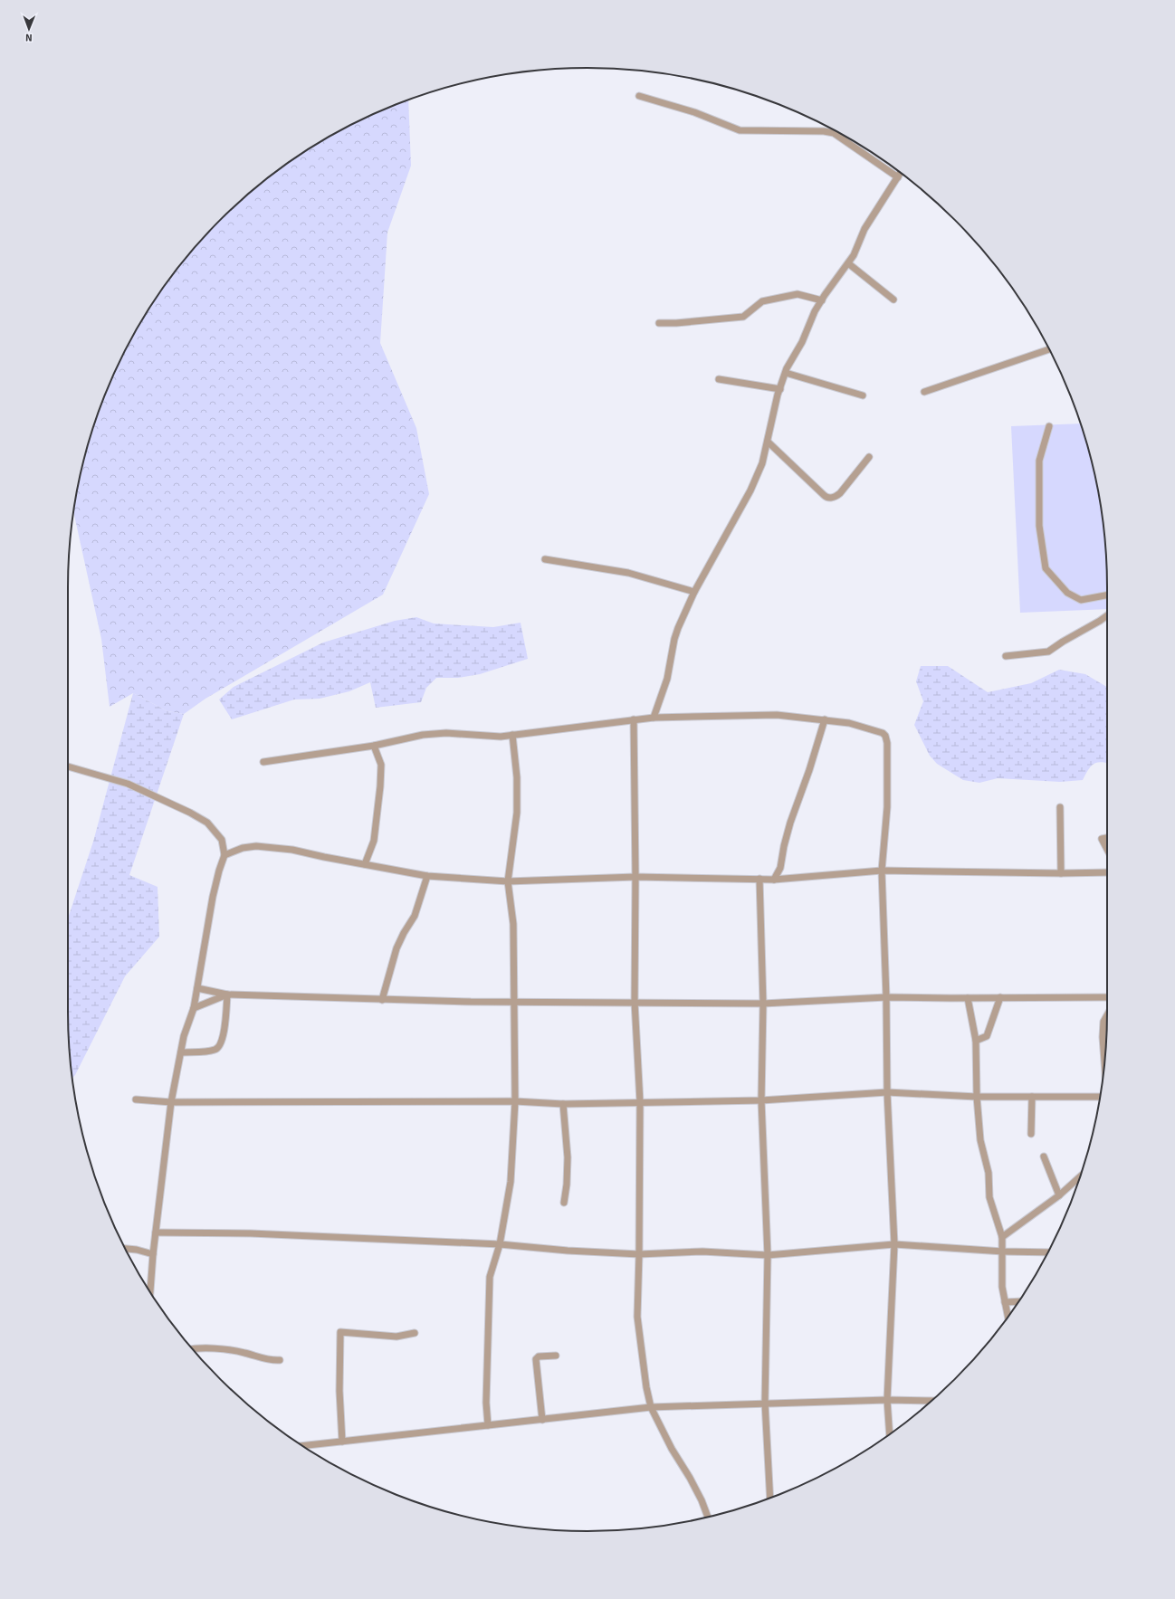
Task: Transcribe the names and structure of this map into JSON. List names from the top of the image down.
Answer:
{
  "north": "bottom"
}
